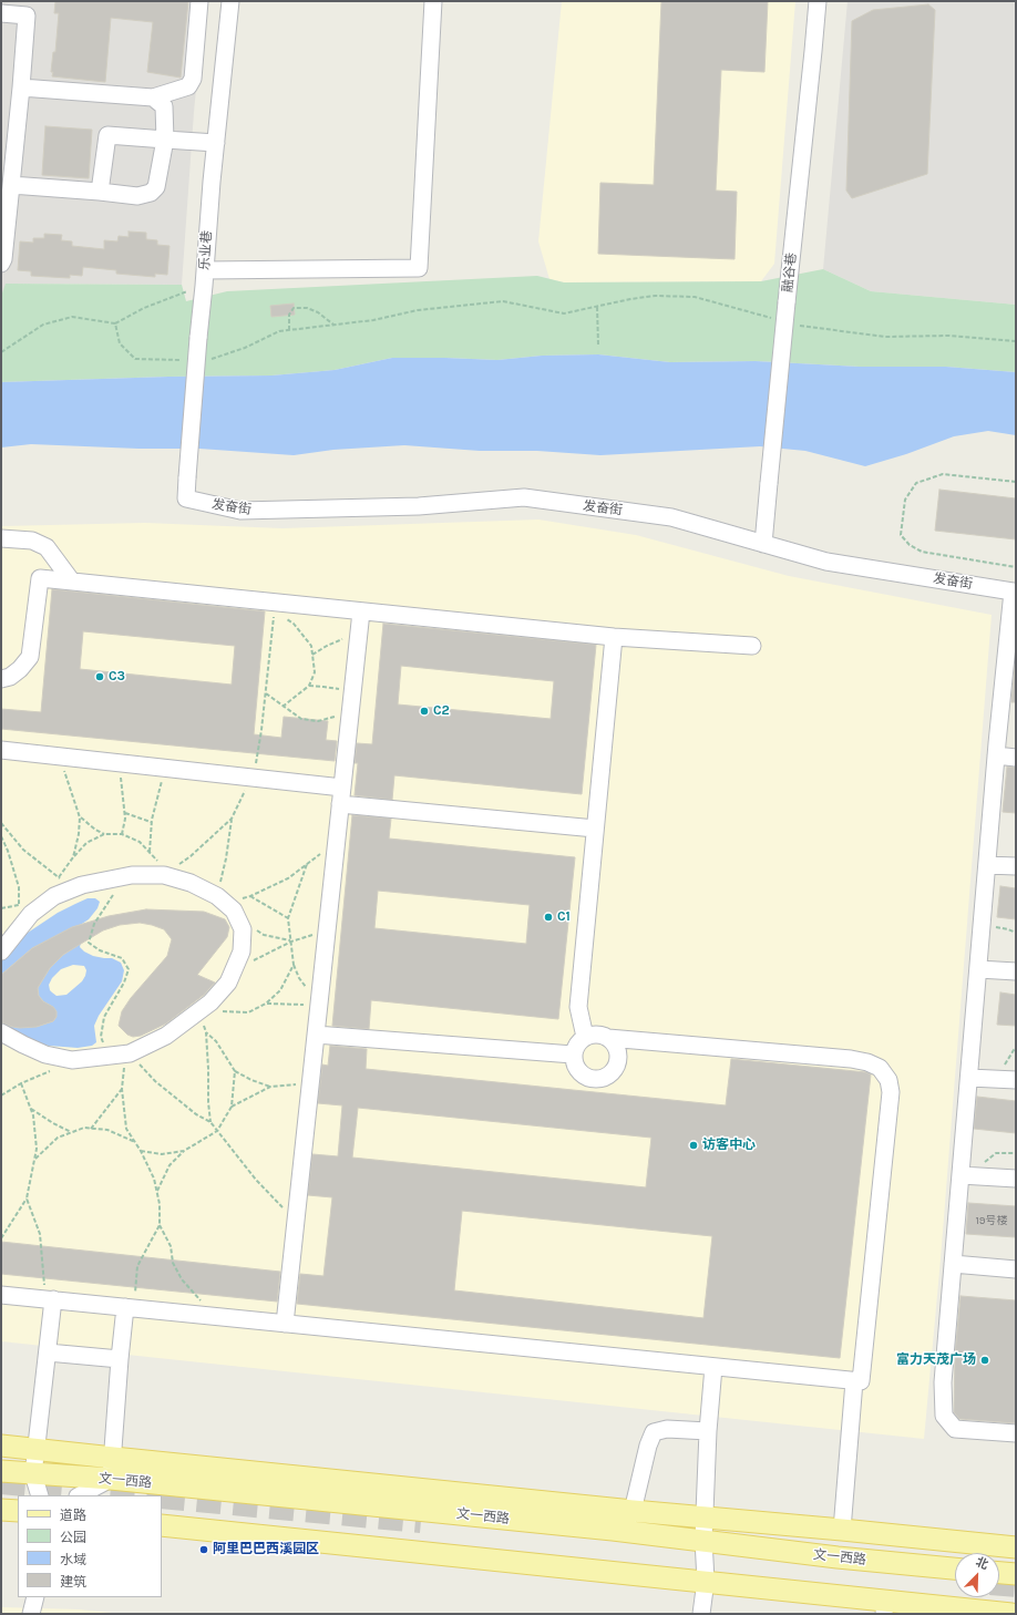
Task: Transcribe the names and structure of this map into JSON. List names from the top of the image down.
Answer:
{
  "streets": {
    "main road": ["文一西路"],
    "street": ["乐业巷", "融谷巷", "发奋街"]
  },
  "crossings": [
    ["乐业巷", "发奋街"],
    ["融谷巷", "发奋街"]
  ],
  "places": [
    "C3",
    "C2",
    "C1",
    "访客中心",
    "富力天茂广场",
    "阿里巴巴西溪园区"
  ],
  "house_numbers": ["19号楼"],
  "legend": [
    "道路",
    "公园",
    "水域",
    "建筑"
  ],
  "north": "top right"
}
